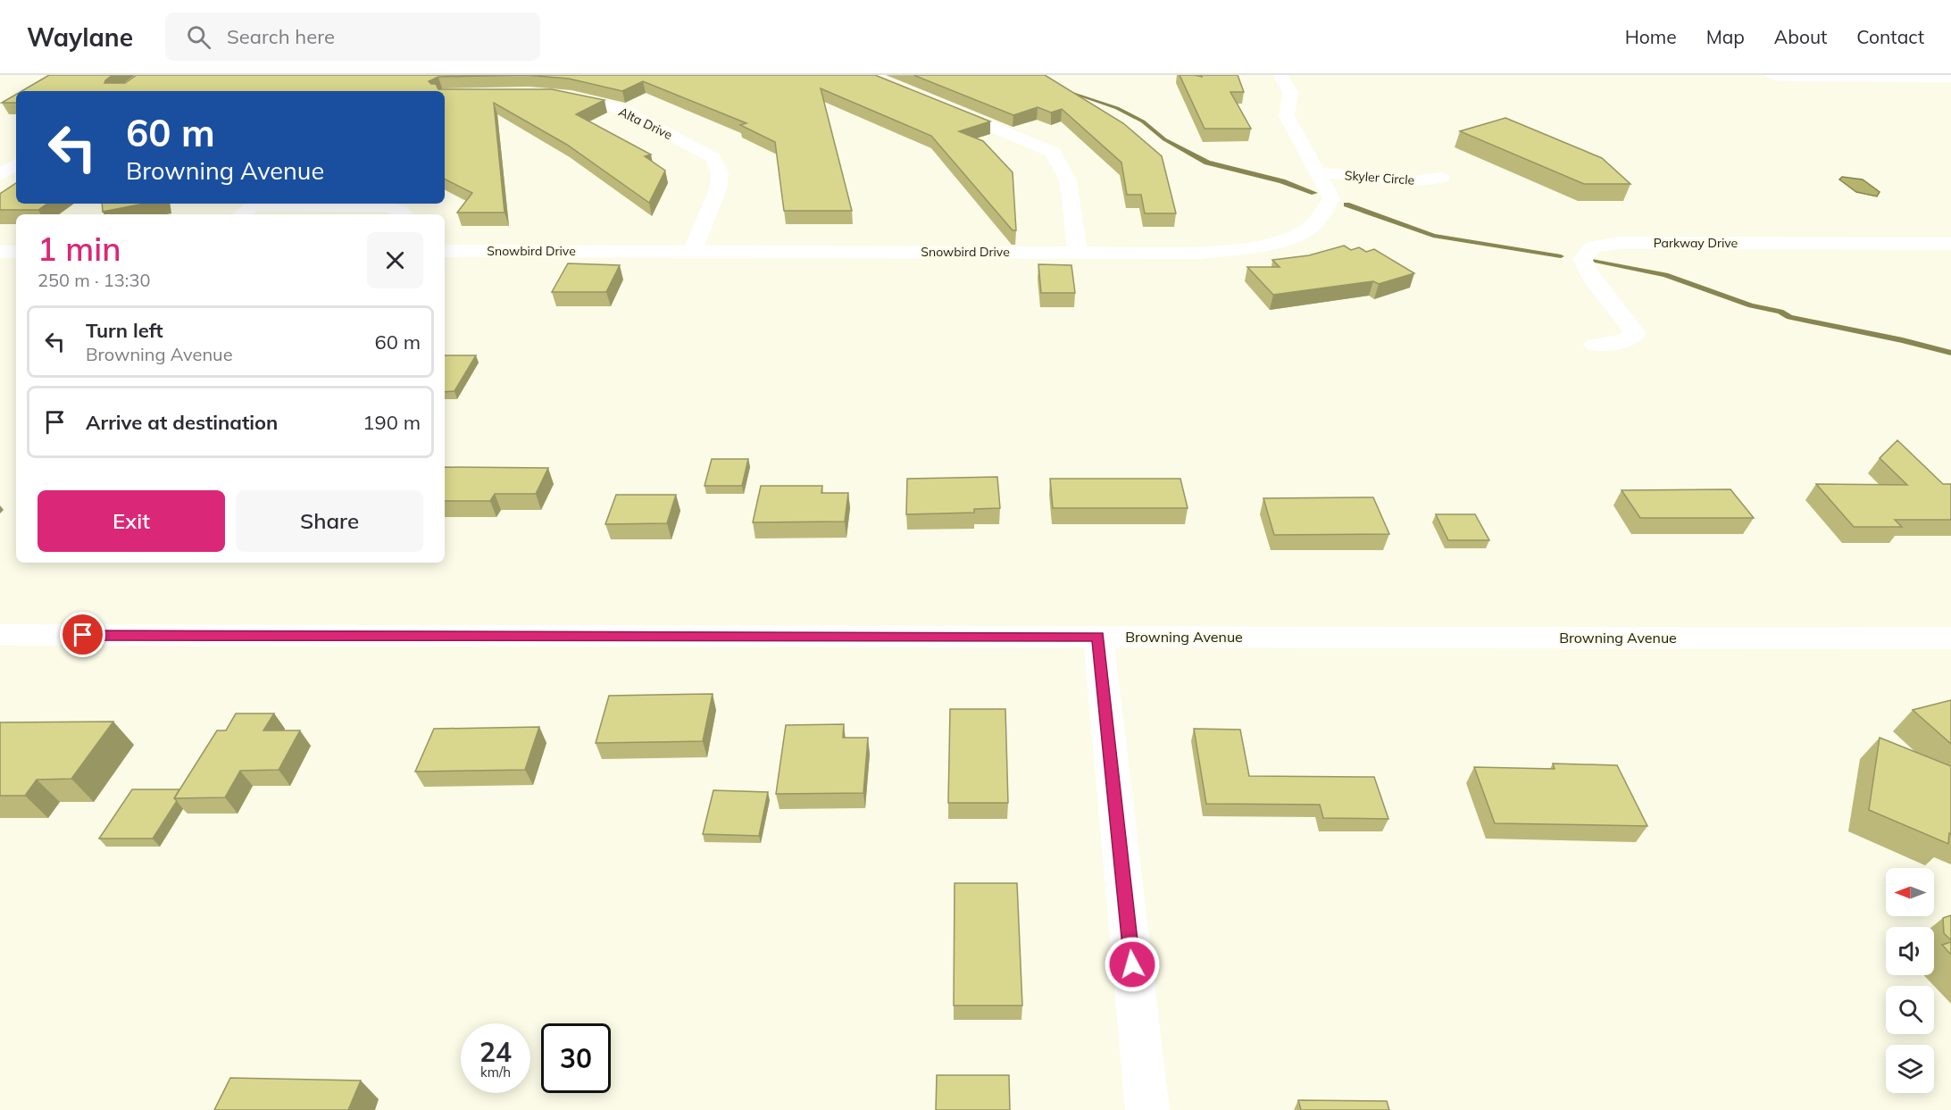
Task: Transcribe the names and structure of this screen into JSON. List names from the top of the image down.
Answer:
{
  "streets": {
    "street": [
      "Alta Drive",
      "Skyler Circle",
      "Parkway Drive",
      "Snowbird Drive",
      "Browning Avenue"
    ]
  },
  "crossings": [
    ["Alta Drive", "Snowbird Drive"],
    ["Skyler Circle", "Snowbird Drive"]
  ],
  "north": "left",
  "page": {
    "header": "Waylane",
    "search": "Search here",
    "nav": [
      "Home",
      "Map",
      "About",
      "Contact"
    ],
    "turn": ["60 m", "Browning Avenue"],
    "heading": ["1 min", "250 m · 13:30"],
    "list": [
      {
        "name": "Turn left",
        "note": "Browning Avenue",
        "value": "60 m"
      },
      {
        "name": "Arrive at destination",
        "value": "190 m"
      }
    ],
    "buttons": ["Exit", "Share"],
    "speed": "24 km/h",
    "limit": "30"
  }
}
